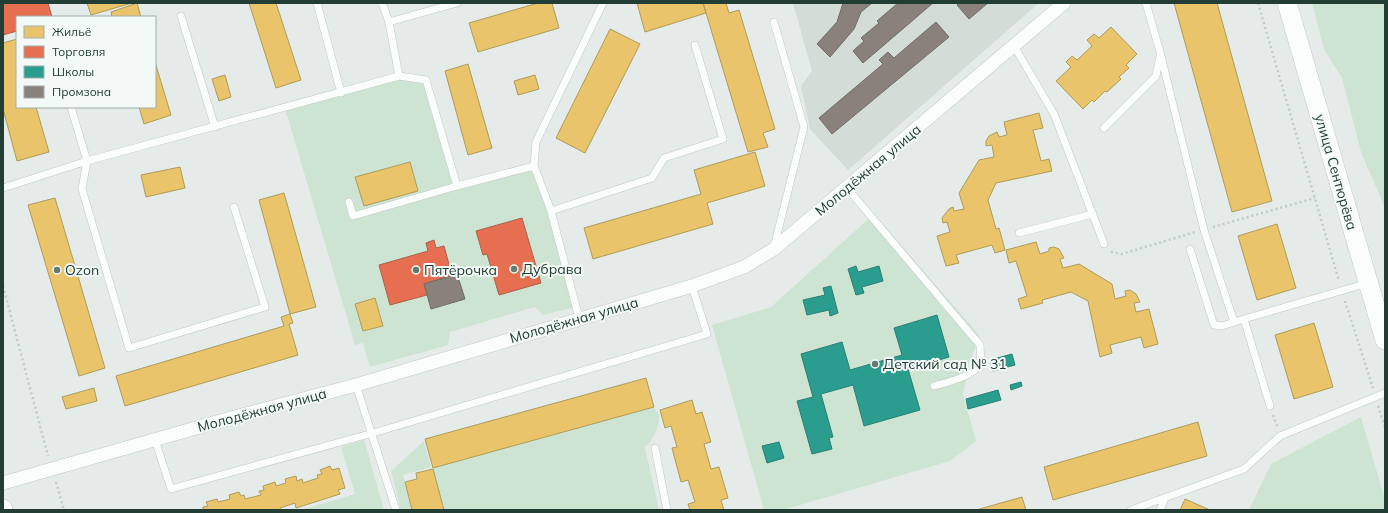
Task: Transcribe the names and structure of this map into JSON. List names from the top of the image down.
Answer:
{
  "streets": {
    "main road": ["улица Сентюрёва"],
    "street": ["Молодёжная улица"]
  },
  "places": [
    "Дубрава",
    "Ozon",
    "Пятёрочка",
    "Детский сад № 31"
  ],
  "legend": [
    "Жильё",
    "Торговля",
    "Школы",
    "Промзона"
  ]
}
